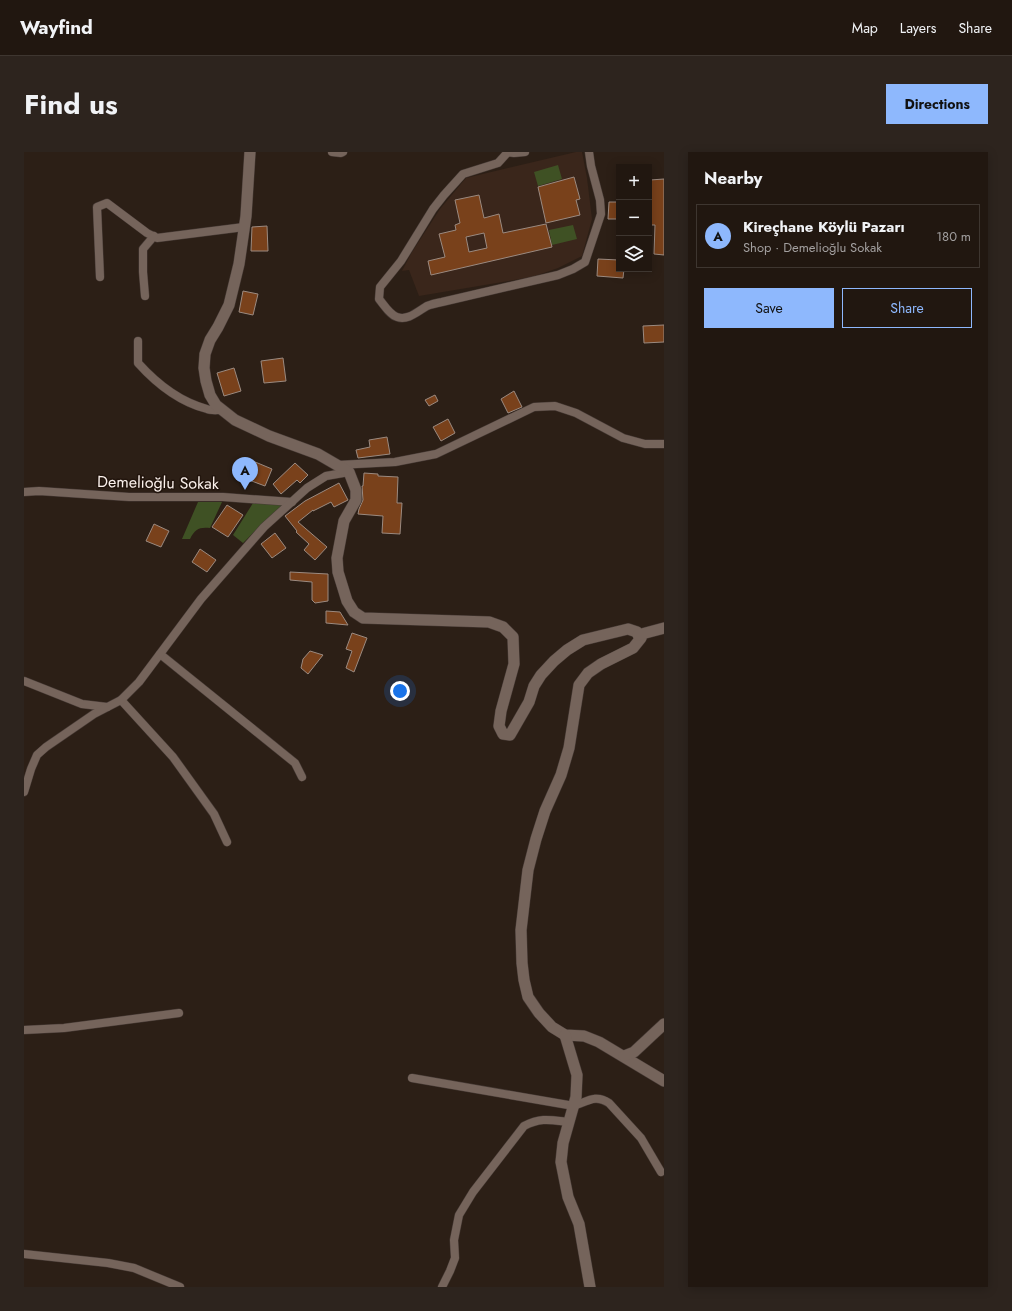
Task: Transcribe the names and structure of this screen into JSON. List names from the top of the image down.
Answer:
{
  "streets": {
    "street": ["Demelioğlu Sokak"]
  },
  "page": {
    "header": "Wayfind",
    "nav": ["Map", "Layers", "Share"],
    "title": "Find us",
    "buttons": [
      "Directions",
      ["Save", "Share"]
    ],
    "heading": "Nearby",
    "map_buttons": ["+", "−"],
    "list": [
      {
        "mark": "A",
        "name": "Kireçhane Köylü Pazarı",
        "note": "Shop · Demelioğlu Sokak",
        "value": "180 m"
      }
    ],
    "pins": "A"
  }
}
